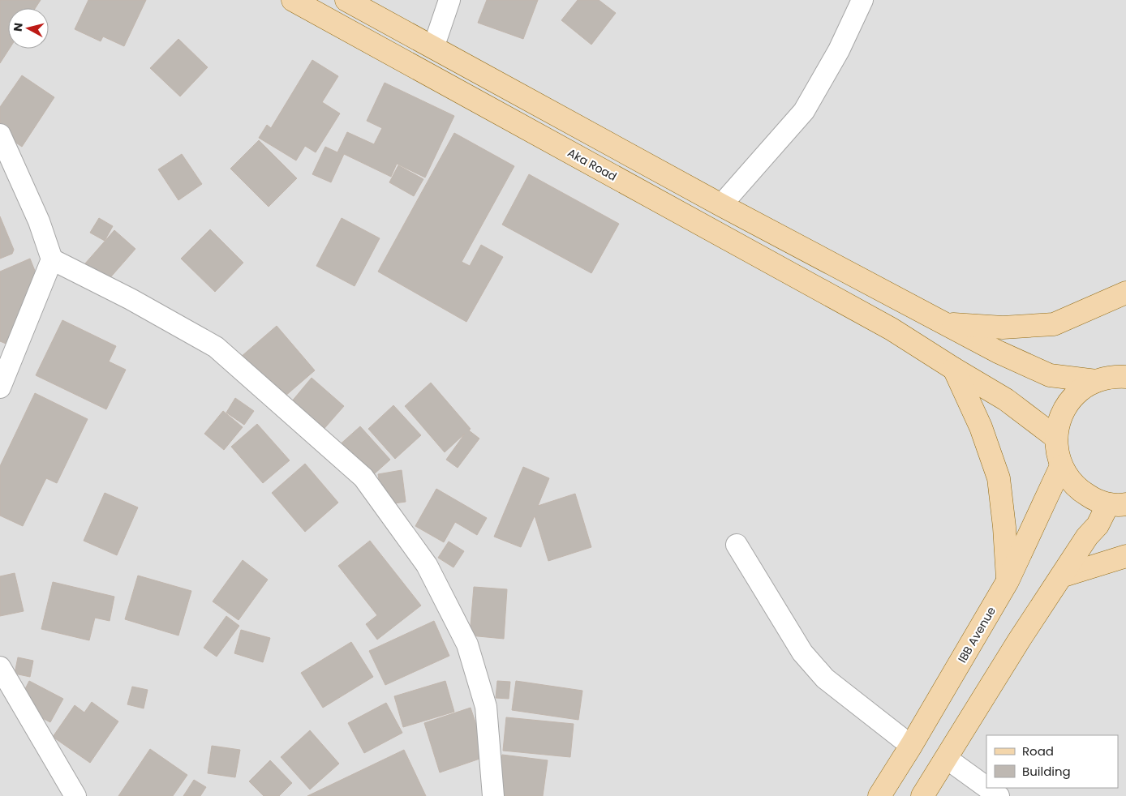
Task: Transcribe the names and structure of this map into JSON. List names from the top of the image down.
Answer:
{
  "streets": {
    "main road": ["Aka Road", "IBB Avenue"]
  },
  "legend": ["Road", "Building"],
  "north": "left"
}
